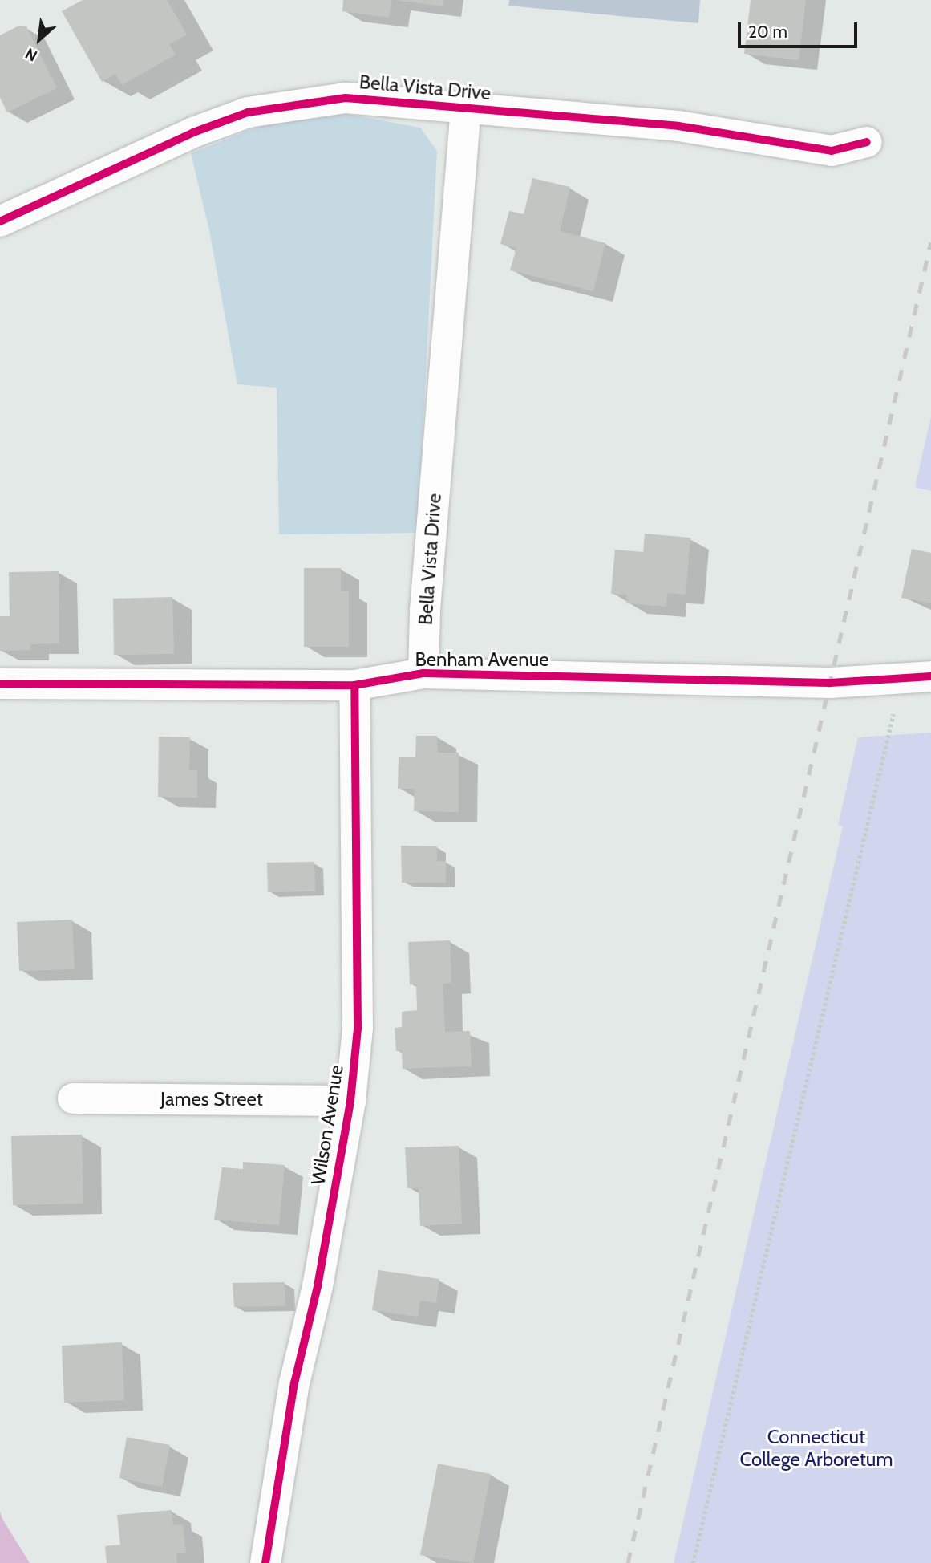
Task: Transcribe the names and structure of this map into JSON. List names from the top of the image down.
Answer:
{
  "streets": {
    "street": [
      "Bella Vista Drive",
      "Benham Avenue",
      "James Street",
      "Wilson Avenue"
    ]
  },
  "crossings": [
    ["Bella Vista Drive", "Benham Avenue"],
    ["Benham Avenue", "Wilson Avenue"],
    ["James Street", "Wilson Avenue"]
  ],
  "parks": ["Connecticut College Arboretum"],
  "scale_bar": "20 m",
  "north": "bottom left"
}
